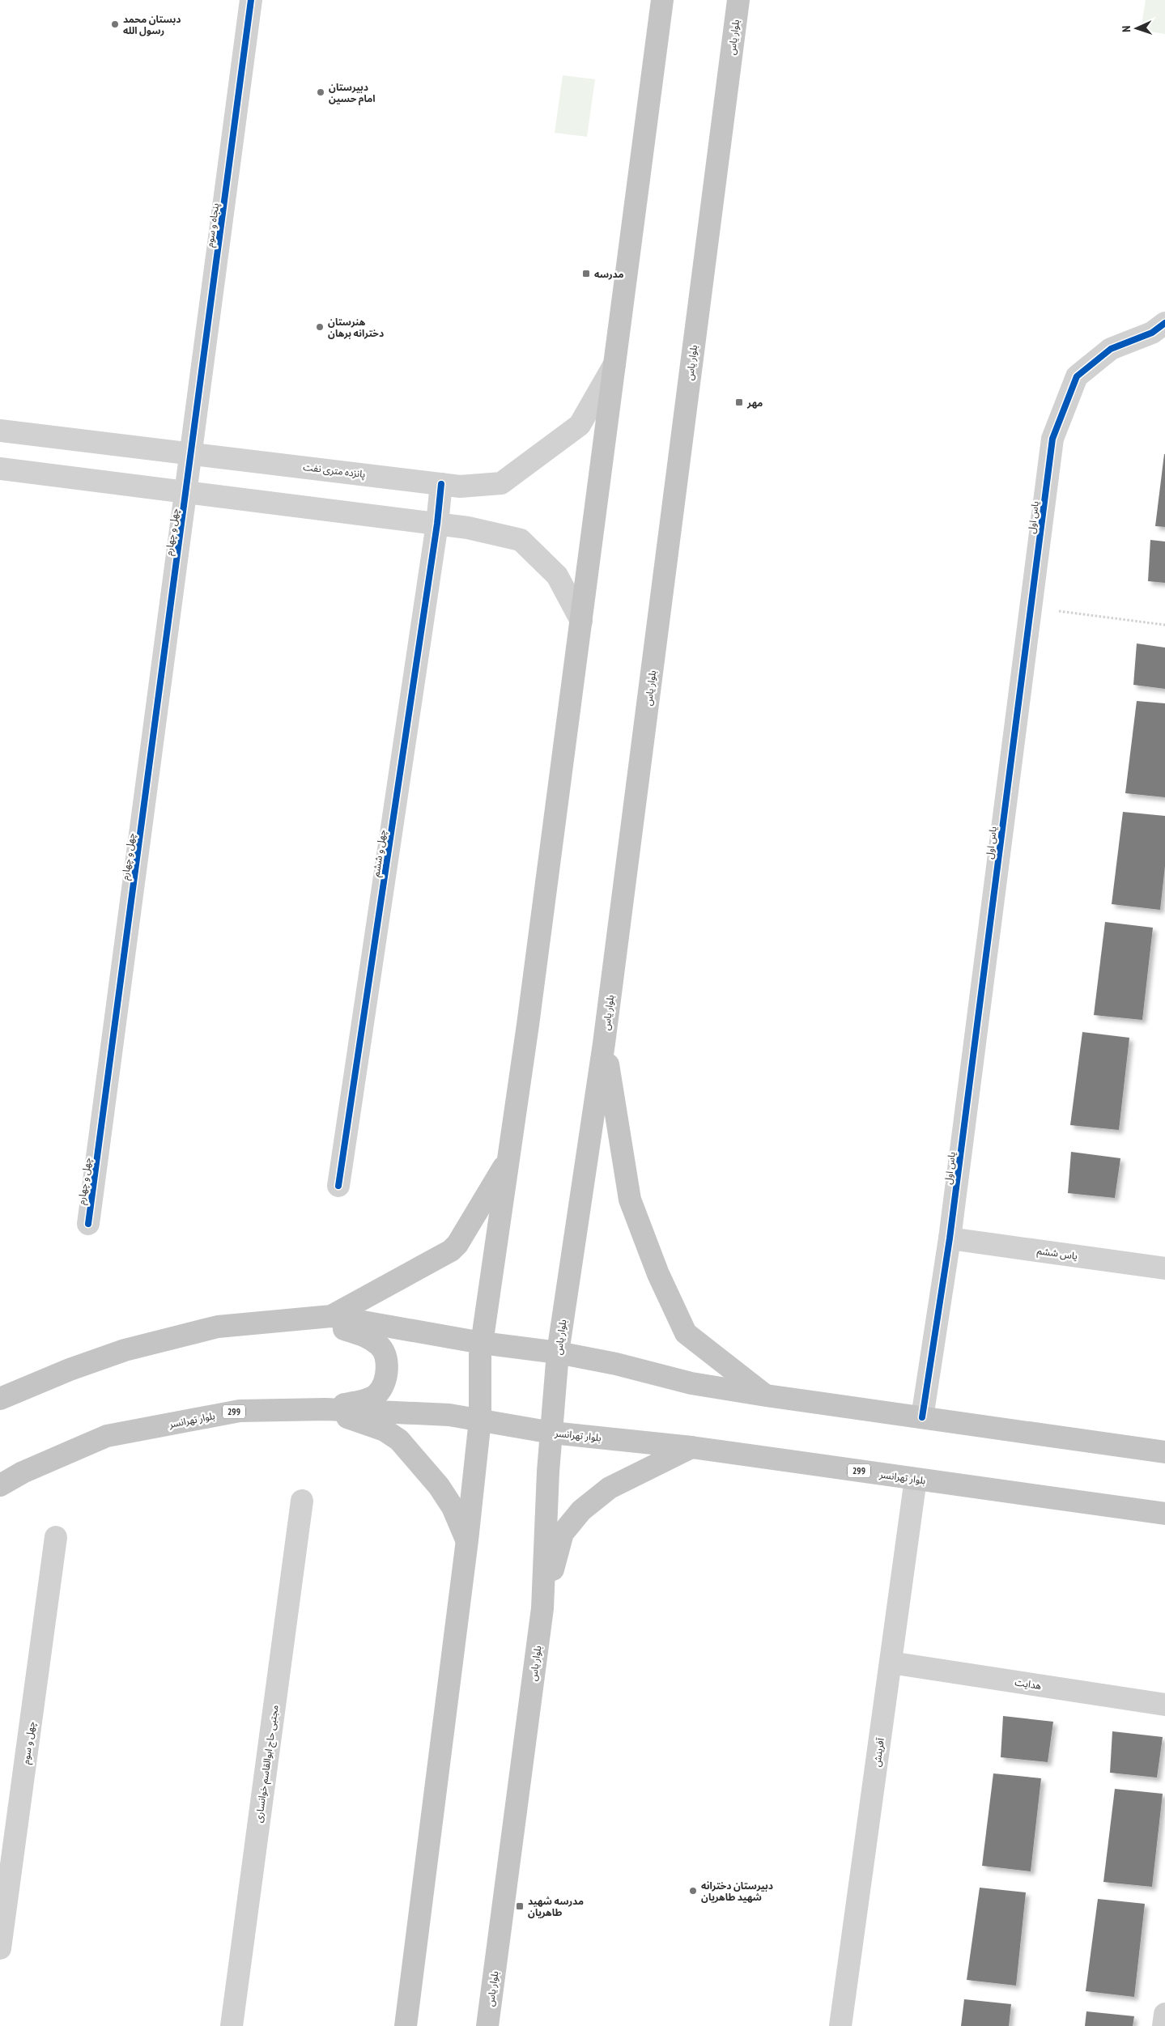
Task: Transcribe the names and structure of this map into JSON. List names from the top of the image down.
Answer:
{
  "streets": {
    "main road": ["بلوار یاس", "299", "بلوار تهرانسر"],
    "street": [
      "پنجاه و سوم",
      "پانزده متری نفت",
      "یاس اول",
      "چهل و چهارم",
      "چهل و ششم",
      "یاس ششم",
      "هدایت",
      "چهل و سوم",
      "آفرینش",
      "مجتبی حاج ابوالقاسم خوانساری"
    ]
  },
  "crossings": [
    ["بلوار یاس", "بلوار تهرانسر"],
    ["پنجاه و سوم", "پانزده متری نفت"],
    ["پنجاه و سوم", "چهل و چهارم"],
    ["پانزده متری نفت", "چهل و ششم"],
    ["یاس اول", "یاس ششم"],
    ["بلوار تهرانسر", "آفرینش"],
    ["هدایت", "آفرینش"]
  ],
  "places": {
    "other": [
      "دبستان محمد رسول الله",
      "دبیرستان امام حسین",
      "هنرستان دخترانه برهان",
      "دبیرستان دخترانه شهید طاهریان"
    ],
    "transit": ["مدرسه", "مهر", "مدرسه شهید طاهریان"]
  },
  "north": "left"
}
